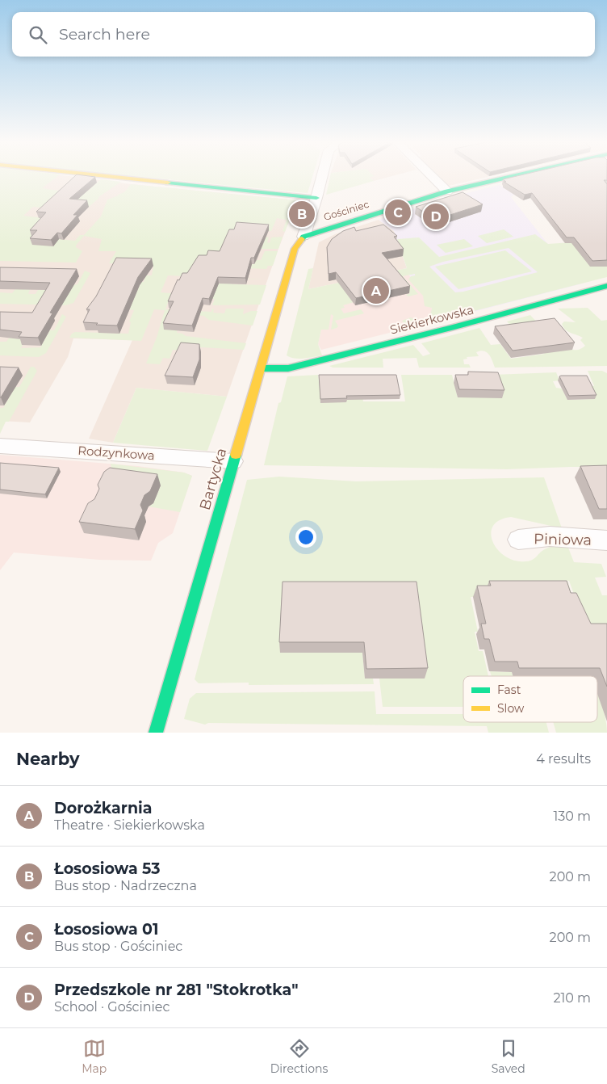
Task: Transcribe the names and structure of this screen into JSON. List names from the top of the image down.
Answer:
{
  "streets": {
    "street": [
      "Gościniec",
      "Siekierkowska",
      "Rodzynkowa",
      "Bartycka",
      "Piniowa"
    ]
  },
  "crossings": [
    ["Gościniec", "Bartycka"],
    ["Siekierkowska", "Bartycka"],
    ["Rodzynkowa", "Bartycka"]
  ],
  "legend": ["Fast", "Slow"],
  "page": {
    "search": "Search here",
    "pins": [
      "C",
      "B",
      "D",
      "A"
    ],
    "heading": ["Nearby", "4 results"],
    "list": [
      {
        "mark": "A",
        "name": "Dorożkarnia",
        "note": "Theatre · Siekierkowska",
        "value": "130 m"
      },
      {
        "mark": "B",
        "name": "Łososiowa 53",
        "note": "Bus stop · Nadrzeczna",
        "value": "200 m"
      },
      {
        "mark": "C",
        "name": "Łososiowa 01",
        "note": "Bus stop · Gościniec",
        "value": "200 m"
      },
      {
        "mark": "D",
        "name": "Przedszkole nr 281 \"Stokrotka\"",
        "note": "School · Gościniec",
        "value": "210 m"
      }
    ],
    "nav": ["Map", "Directions", "Saved"]
  }
}
